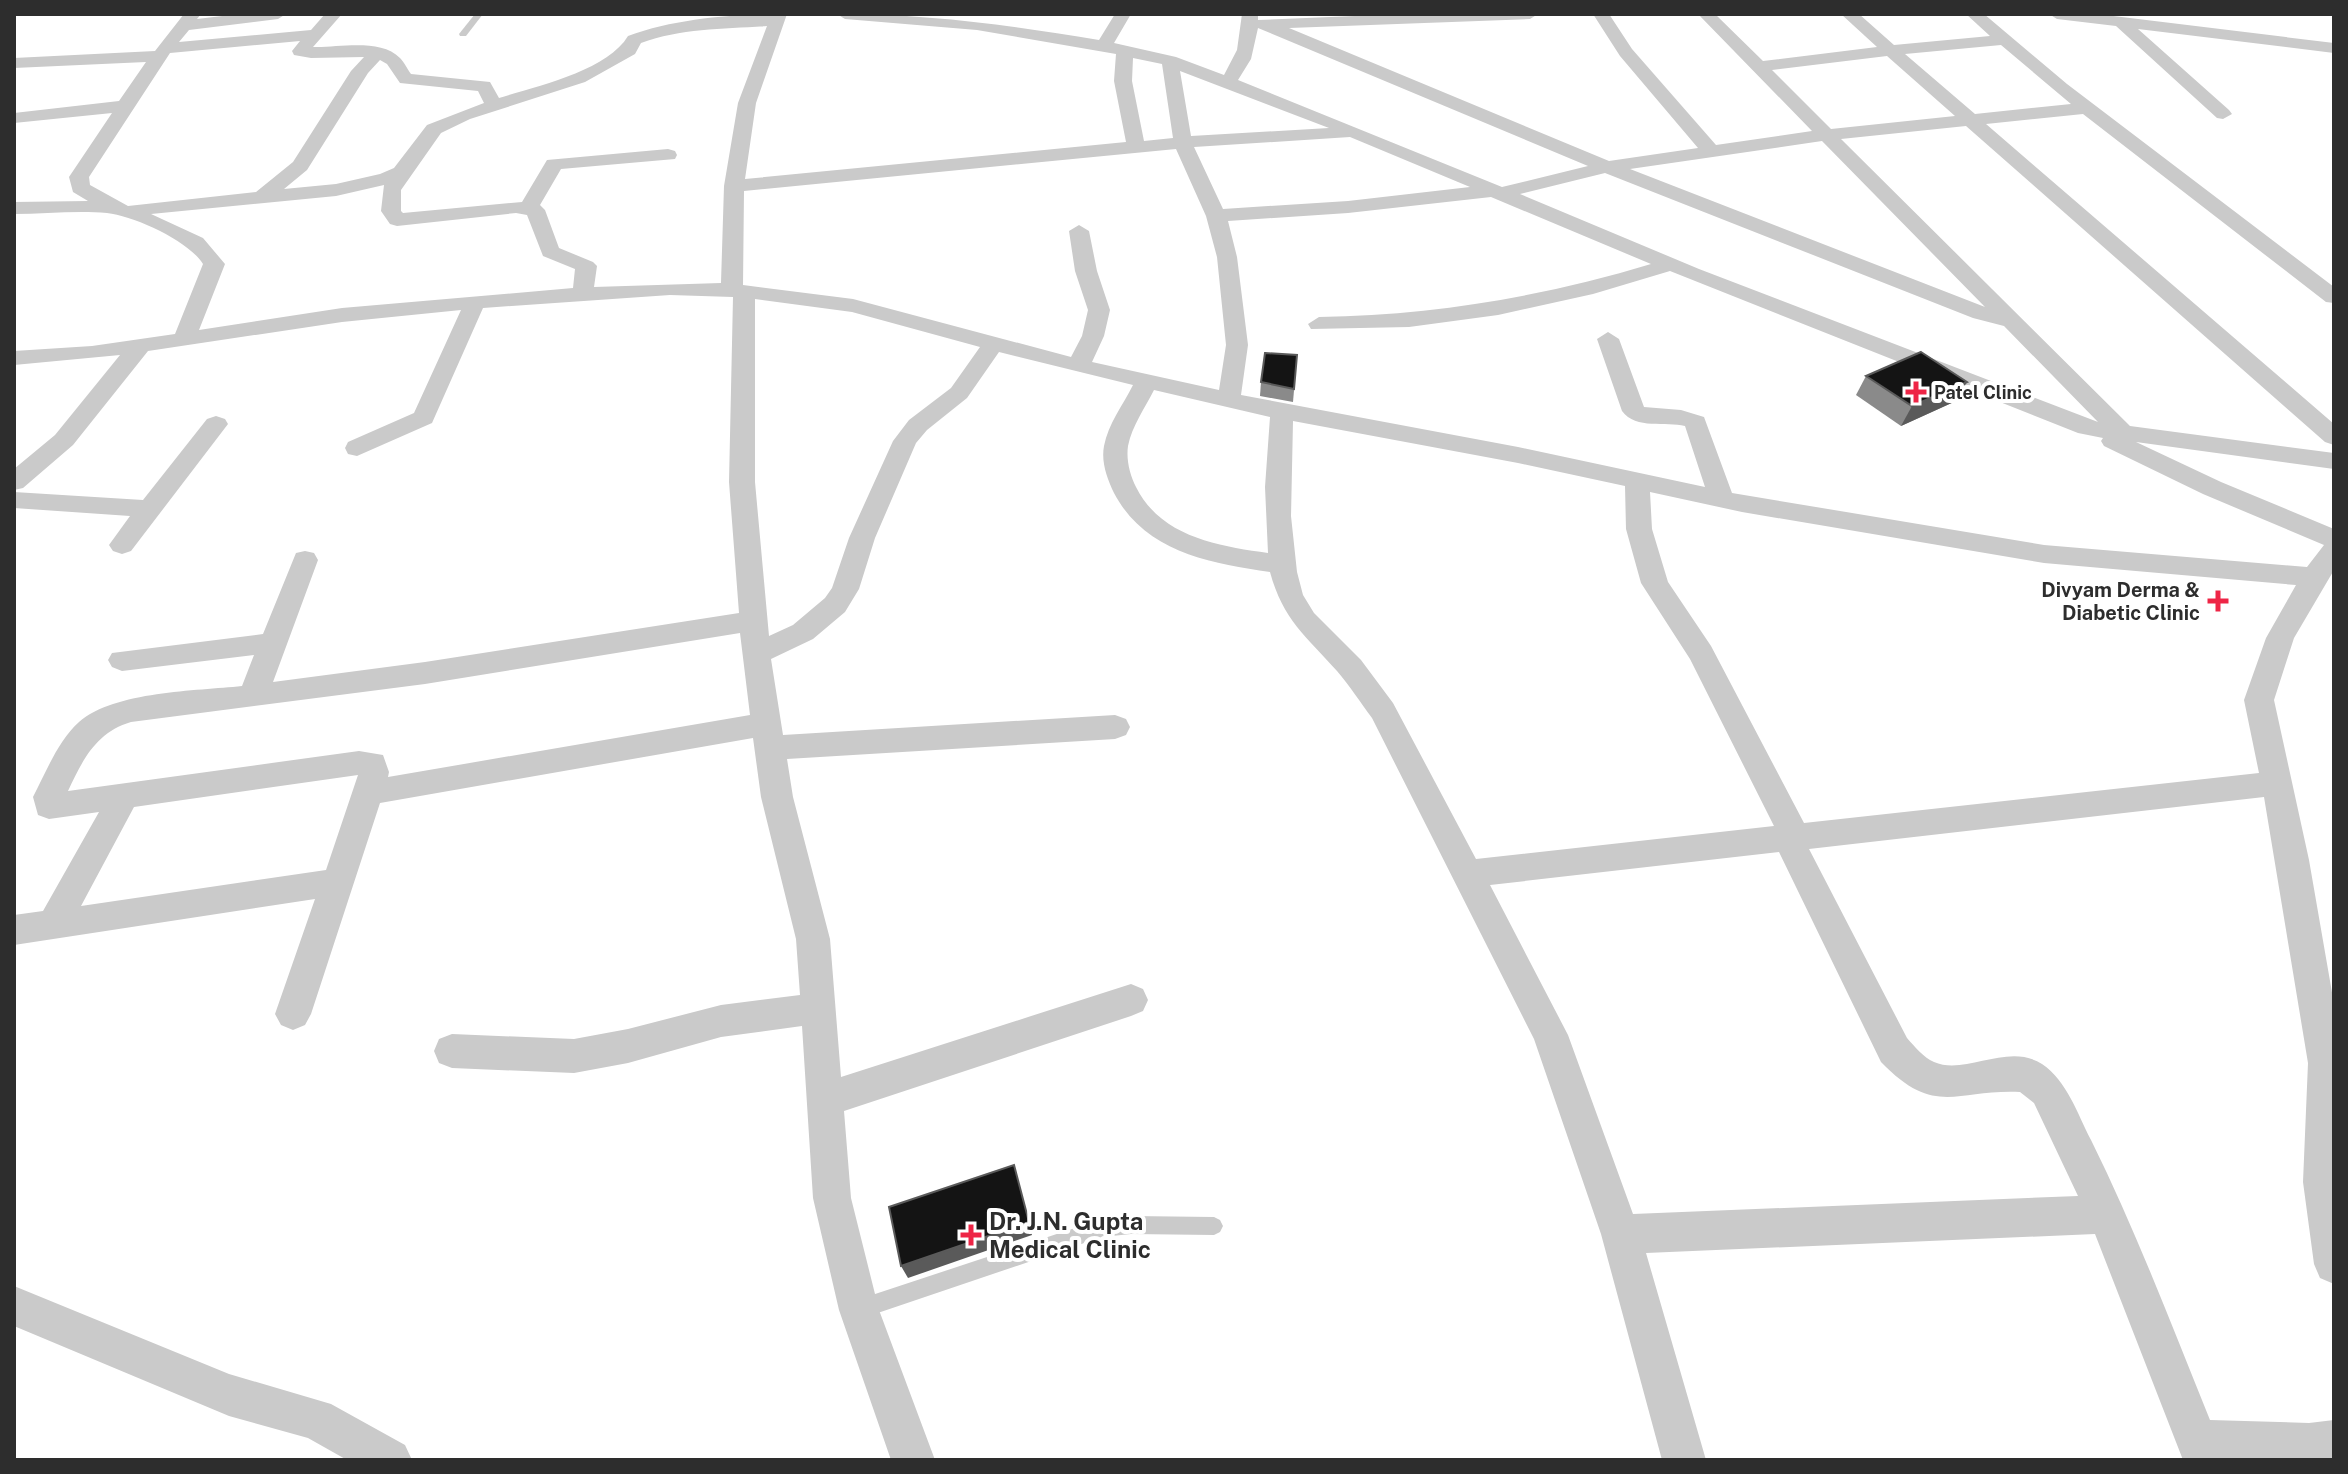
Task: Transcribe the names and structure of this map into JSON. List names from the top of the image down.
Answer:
{
  "places": {
    "health": ["Patel Clinic", "Divyam Derma & Diabetic Clinic", "Dr. J.N. Gupta Medical Clinic"]
  }
}
